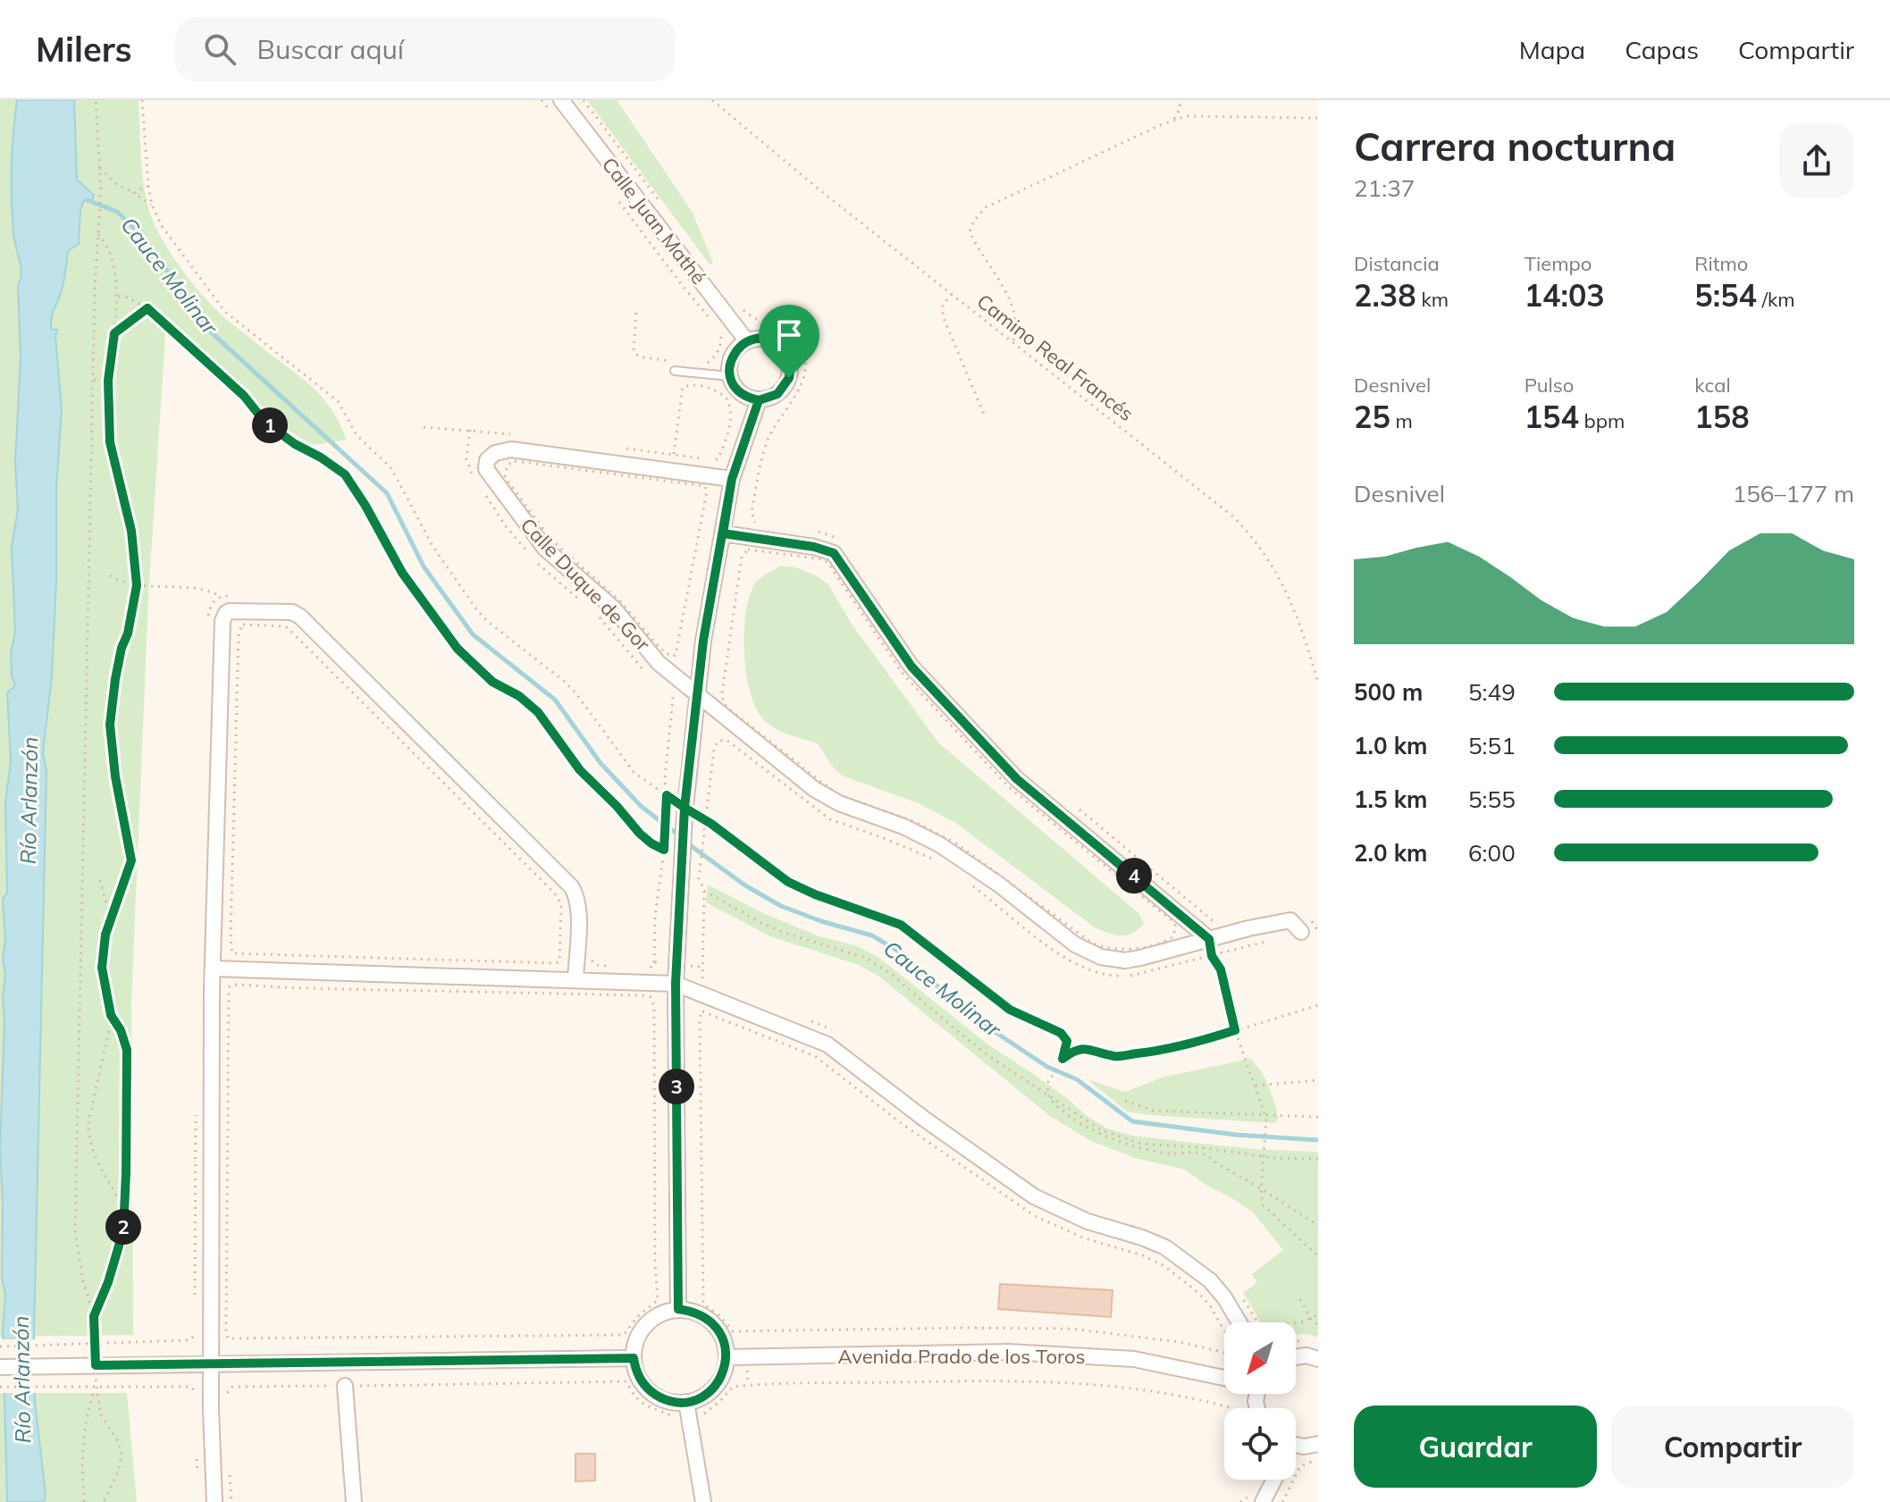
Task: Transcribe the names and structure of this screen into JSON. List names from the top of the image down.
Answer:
{
  "streets": {
    "street": ["Calle Juan Mathé", "Calle Duque de Gor", "Avenida Prado de los Toros"],
    "path": ["Camino Real Francés"]
  },
  "water": ["Cauce Molinar", "Río Arlanzón"],
  "north": "bottom left",
  "page": {
    "header": "Milers",
    "search": "Buscar aquí",
    "nav": ["Mapa", "Capas", "Compartir"],
    "heading": ["Carrera nocturna", "21:37"],
    "stats": [
      ["Distancia", "2.38 km"],
      ["Tiempo", "14:03"],
      ["Ritmo", "5:54 /km"],
      ["Desnivel", "25 m"],
      ["Pulso", "154 bpm"],
      ["kcal", "158"]
    ],
    "pins": [
      "1",
      "4",
      "3",
      "2"
    ],
    "chart": ["Desnivel", "156–177 m"],
    "list": [
      {
        "name": "500 m",
        "note": "5:49"
      },
      {
        "name": "1.0 km",
        "note": "5:51"
      },
      {
        "name": "1.5 km",
        "note": "5:55"
      },
      {
        "name": "2.0 km",
        "note": "6:00"
      }
    ],
    "buttons": ["Guardar", "Compartir"]
  }
}
